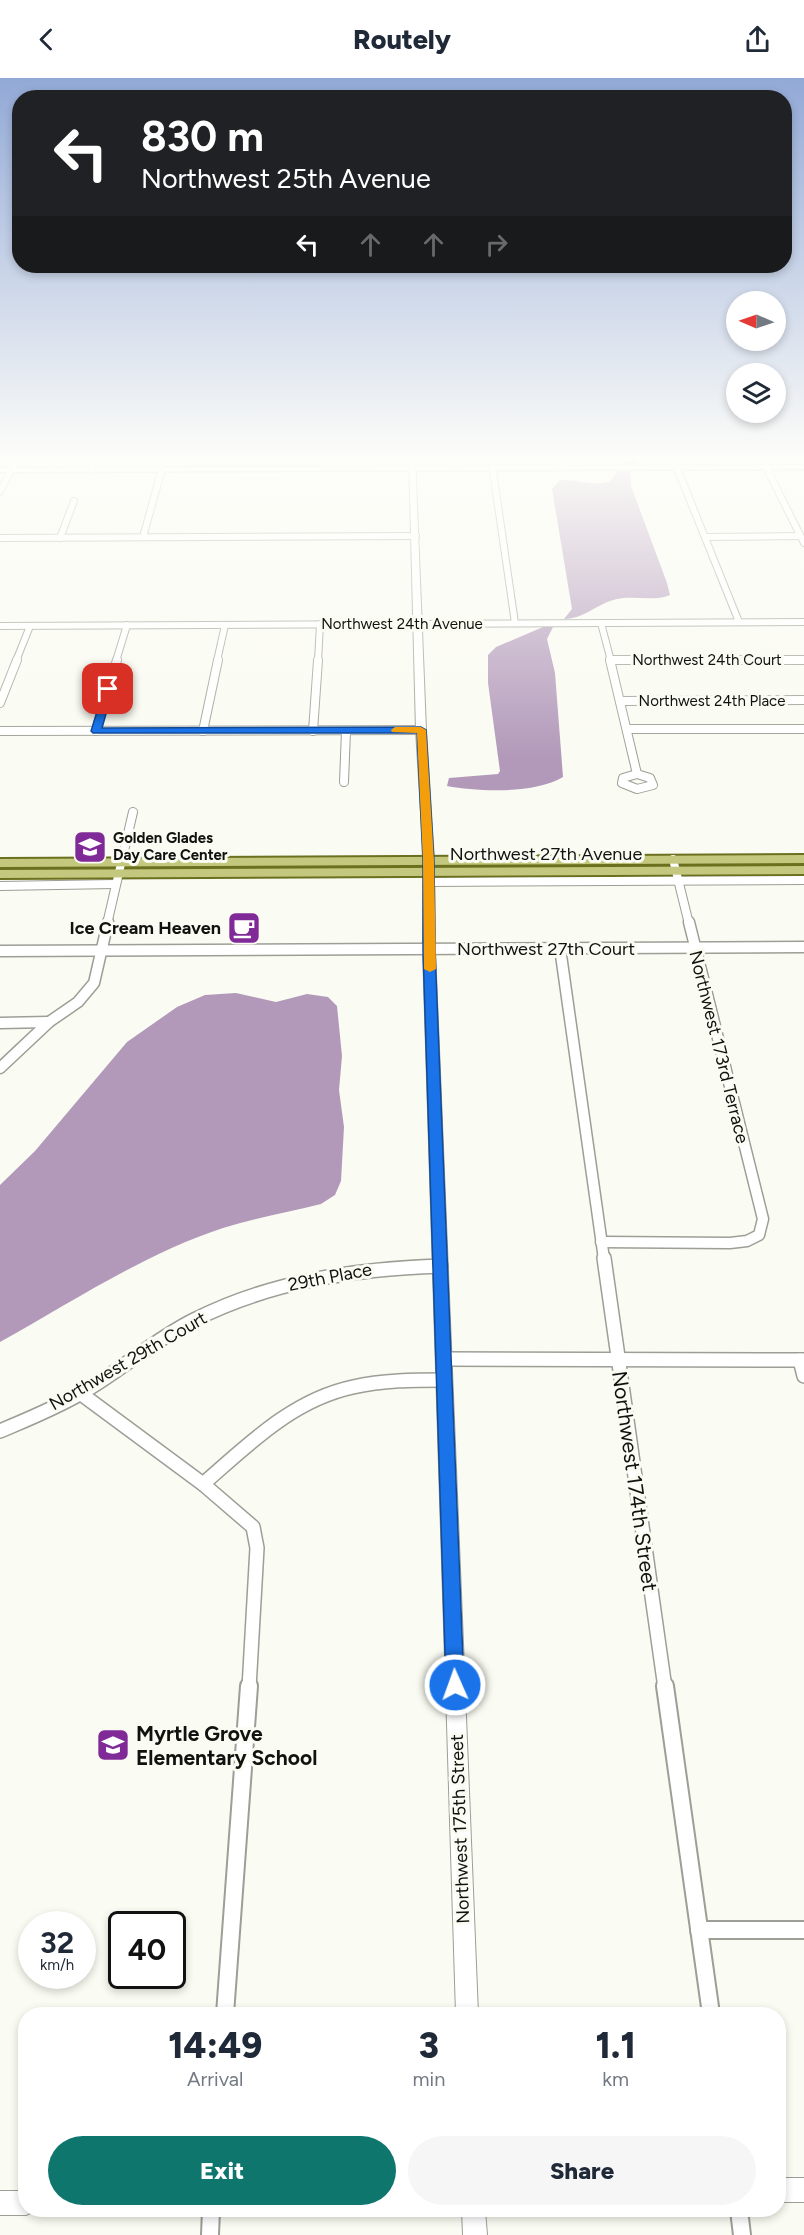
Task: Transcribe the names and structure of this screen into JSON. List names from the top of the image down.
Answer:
{
  "streets": {
    "main road": ["Northwest 27th Avenue"],
    "street": [
      "Northwest 24th Avenue",
      "Northwest 24th Court",
      "Northwest 24th Place",
      "Northwest 27th Court",
      "Northwest 173rd Terrace",
      "29th Place",
      "Northwest 29th Court",
      "Northwest 174th Street",
      "Northwest 175th Street"
    ]
  },
  "crossings": [
    ["Northwest 24th Avenue", "Northwest 175th Street"],
    ["Northwest 27th Avenue", "Northwest 173rd Terrace"],
    ["Northwest 27th Avenue", "Northwest 175th Street"],
    ["Northwest 27th Court", "Northwest 173rd Terrace"],
    ["Northwest 27th Court", "Northwest 174th Street"],
    ["Northwest 27th Court", "Northwest 175th Street"],
    ["Northwest 173rd Terrace", "Northwest 174th Street"],
    ["29th Place", "Northwest 29th Court"],
    ["29th Place", "Northwest 175th Street"]
  ],
  "places": {
    "school or university": ["Golden Glades Day Care Center", "Myrtle Grove Elementary School"],
    "cafe": ["Ice Cream Heaven"]
  },
  "north": "left",
  "page": {
    "header": "Routely",
    "turn": ["830 m", "Northwest 25th Avenue"],
    "speed": "32 km/h",
    "limit": "40",
    "eta": [
      "14:49",
      "Arrival",
      "3",
      "min",
      "1.1",
      "km"
    ],
    "buttons": ["Exit", "Share"]
  }
}
